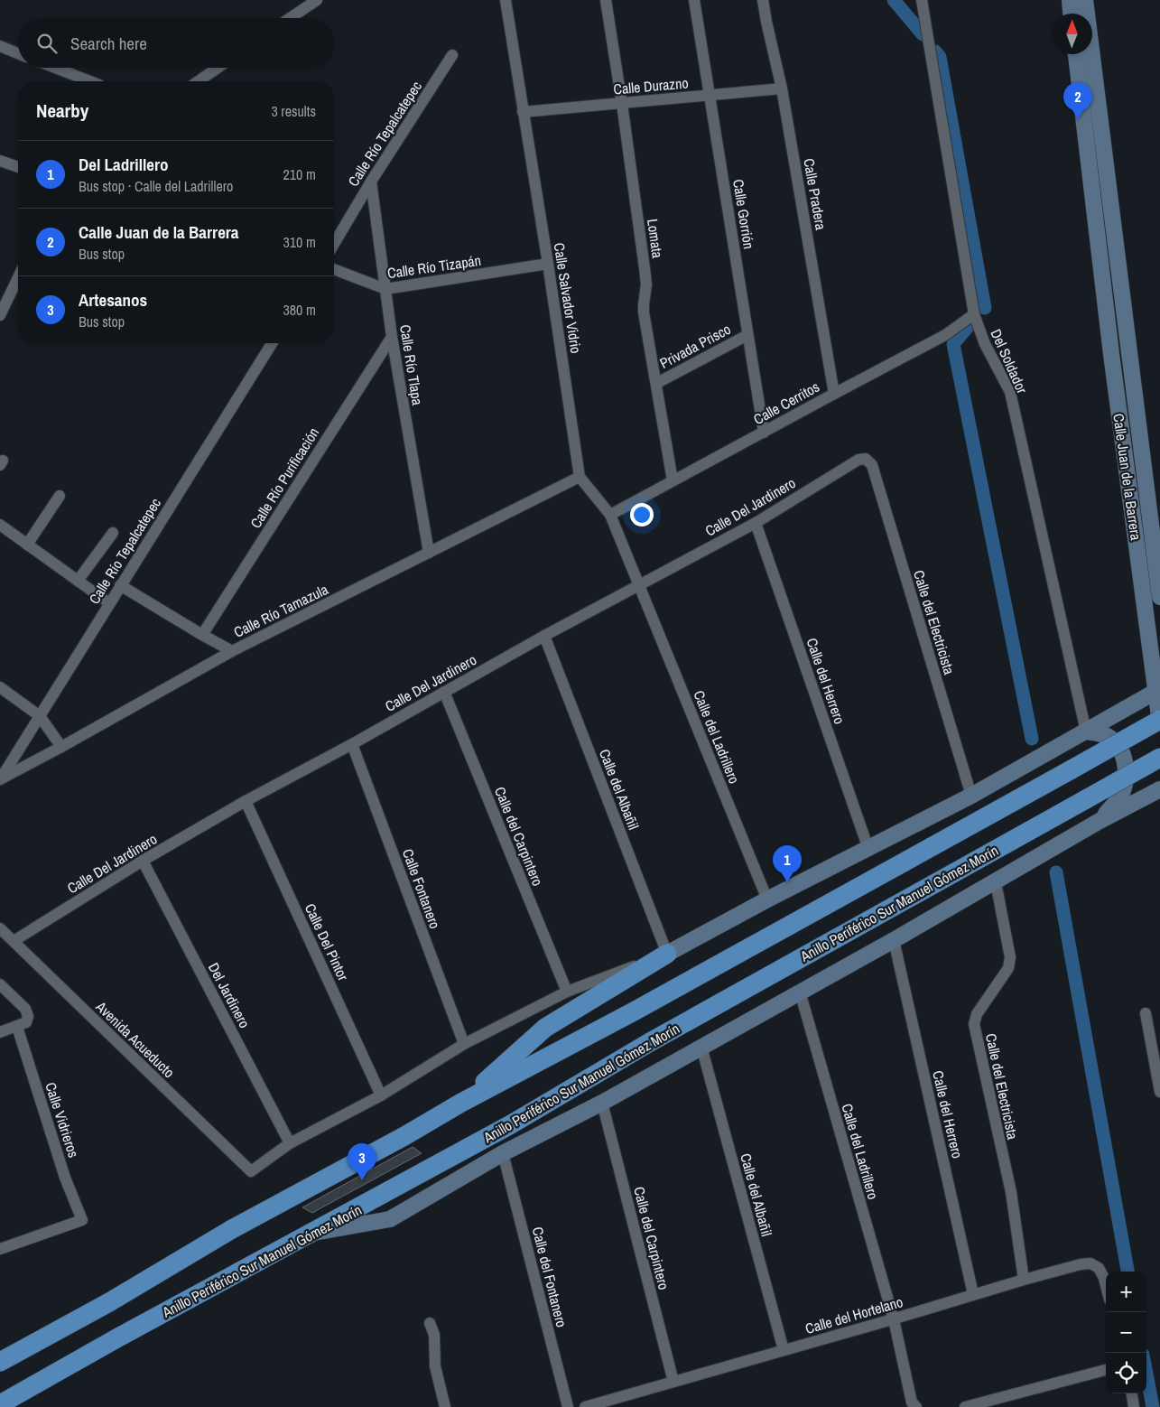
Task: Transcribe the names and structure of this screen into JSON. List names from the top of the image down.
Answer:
{
  "streets": {
    "highway": ["Anillo Periférico Sur Manuel Gómez Morín"],
    "main road": ["Calle Juan de la Barrera"],
    "street": [
      "Calle Durazno",
      "Calle Río Tepalcatepec",
      "Calle Pradera",
      "Calle Gorrión",
      "Lomata",
      "Calle Río Tizapán",
      "Calle Salvador Vidrio",
      "Privada Prisco",
      "Del Soldador",
      "Calle Río Tlapa",
      "Calle Cerritos",
      "Calle Río Purificación",
      "Calle Del Jardinero",
      "Calle Río Tamazula",
      "Calle del Electricista",
      "Calle del Herrero",
      "Calle del Ladrillero",
      "Calle del Albañil",
      "Calle del Carpintero",
      "Calle Fontanero",
      "Calle Del Pintor",
      "Del Jardinero",
      "Avenida Acueducto",
      "Calle Vidrieros",
      "Calle del Fontanero",
      "Calle del Hortelano"
    ]
  },
  "crossings": [
    ["Calle Durazno", "Calle Pradera"],
    ["Calle Durazno", "Calle Gorrión"],
    ["Calle Durazno", "Lomata"],
    ["Calle Durazno", "Calle Salvador Vidrio"],
    ["Calle Río Tepalcatepec", "Calle Río Tlapa"],
    ["Calle Río Tepalcatepec", "Calle Río Tamazula"],
    ["Calle Pradera", "Calle Cerritos"],
    ["Calle Gorrión", "Privada Prisco"],
    ["Calle Gorrión", "Calle Cerritos"],
    ["Lomata", "Privada Prisco"],
    ["Lomata", "Calle Cerritos"],
    ["Calle Río Tizapán", "Calle Salvador Vidrio"],
    ["Calle Río Tizapán", "Calle Río Tlapa"],
    ["Calle Salvador Vidrio", "Calle Río Tamazula"],
    ["Del Soldador", "Calle Cerritos"],
    ["Calle Río Tlapa", "Calle Río Purificación"],
    ["Calle Río Tlapa", "Calle Río Tamazula"],
    ["Calle Del Jardinero", "Calle del Electricista"],
    ["Calle Del Jardinero", "Calle del Herrero"],
    ["Calle Del Jardinero", "Calle del Ladrillero"],
    ["Calle Del Jardinero", "Calle del Albañil"],
    ["Calle Del Jardinero", "Calle del Carpintero"],
    ["Calle Del Jardinero", "Calle Fontanero"],
    ["Calle Del Jardinero", "Calle Del Pintor"],
    ["Calle Del Jardinero", "Del Jardinero"],
    ["Calle Del Jardinero", "Avenida Acueducto"],
    ["Calle del Electricista", "Calle del Hortelano"],
    ["Calle del Herrero", "Calle del Hortelano"],
    ["Calle del Ladrillero", "Calle del Hortelano"],
    ["Calle del Albañil", "Calle del Hortelano"],
    ["Calle del Carpintero", "Calle del Hortelano"],
    ["Del Jardinero", "Avenida Acueducto"]
  ],
  "north": "top",
  "page": {
    "search": "Search here",
    "heading": ["Nearby", "3 results"],
    "pins": ["2", "1", "3"],
    "list": [
      {
        "mark": "1",
        "name": "Del Ladrillero",
        "note": "Bus stop · Calle del Ladrillero",
        "value": "210 m"
      },
      {
        "mark": "2",
        "name": "Calle Juan de la Barrera",
        "note": "Bus stop",
        "value": "310 m"
      },
      {
        "mark": "3",
        "name": "Artesanos",
        "note": "Bus stop",
        "value": "380 m"
      }
    ],
    "map_buttons": ["+", "−"]
  }
}
